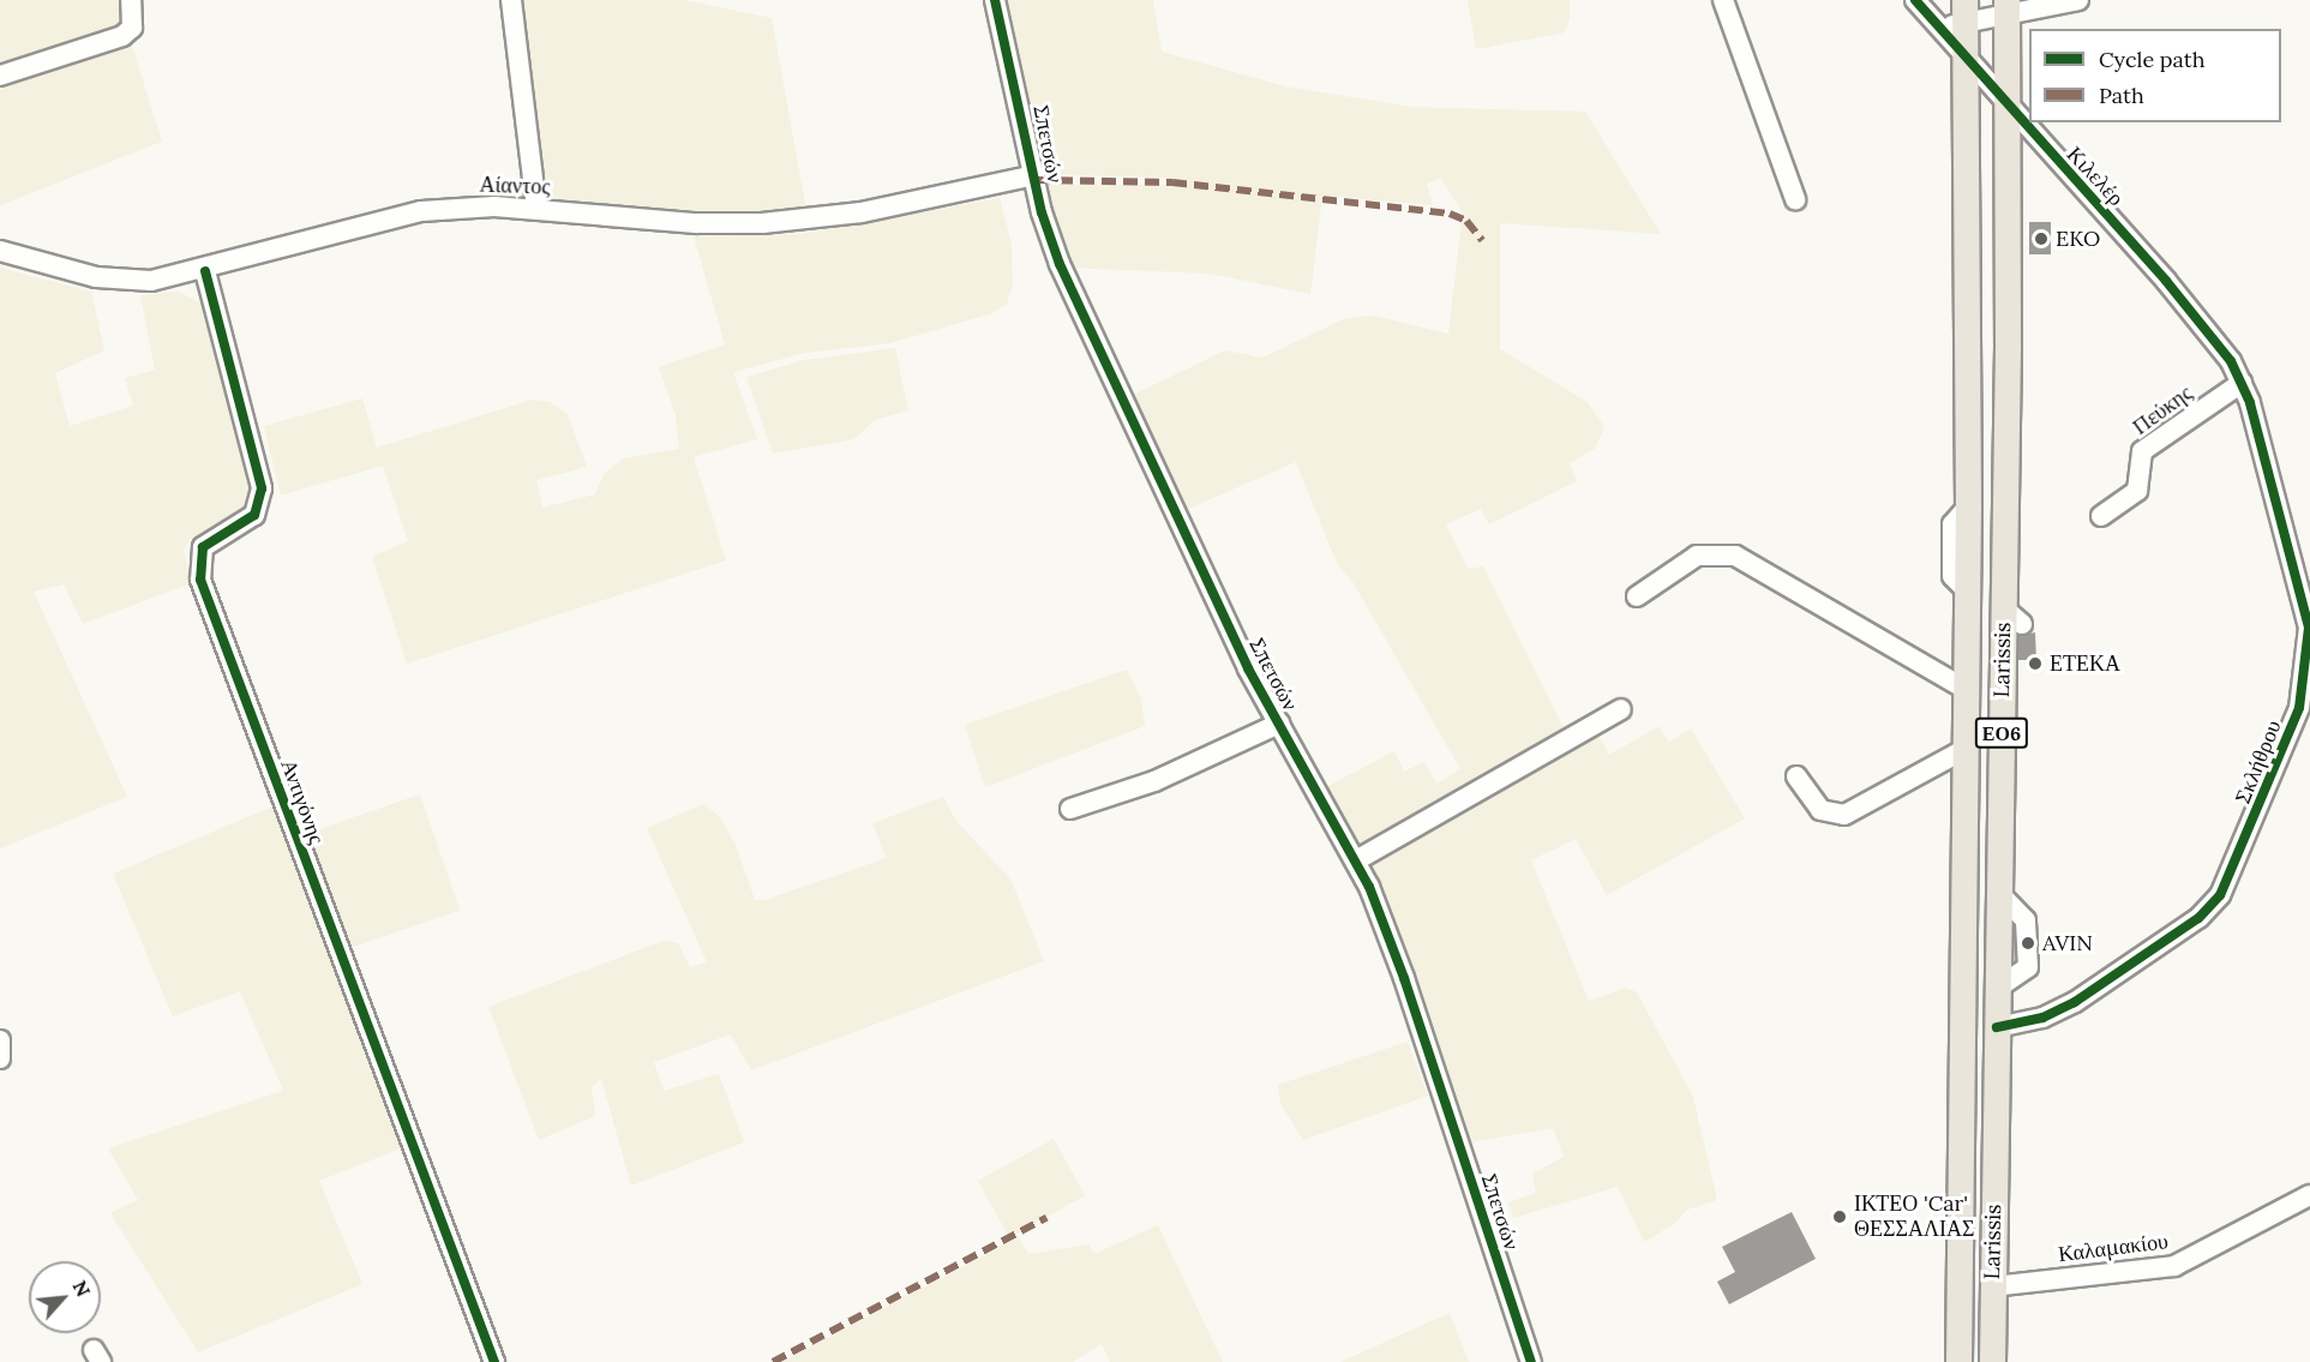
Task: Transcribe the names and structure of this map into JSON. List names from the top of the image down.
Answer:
{
  "streets": {
    "main road": ["Larissis", "ΕΟ6"],
    "street": [
      "Σπετσών",
      "Κιλελέρ",
      "Αίαντος",
      "Πεύκης",
      "Σκλήθρου",
      "Αντιγόνης",
      "Καλαμακίου"
    ]
  },
  "crossings": [
    ["Σπετσών", "Αίαντος"],
    ["Κιλελέρ", "Πεύκης"],
    ["Κιλελέρ", "Larissis"],
    ["Κιλελέρ", "Σκλήθρου"],
    ["Αίαντος", "Αντιγόνης"],
    ["Πεύκης", "Σκλήθρου"],
    ["Larissis", "Σκλήθρου"],
    ["Larissis", "Καλαμακίου"]
  ],
  "places": [
    "EKO",
    "ΕΤΕΚΑ",
    "AVIN",
    "ΙΚΤΕΟ 'Car' ΘΕΣΣΑΛΙΑΣ"
  ],
  "legend": ["Cycle path", "Path"],
  "north": "top right"
}
